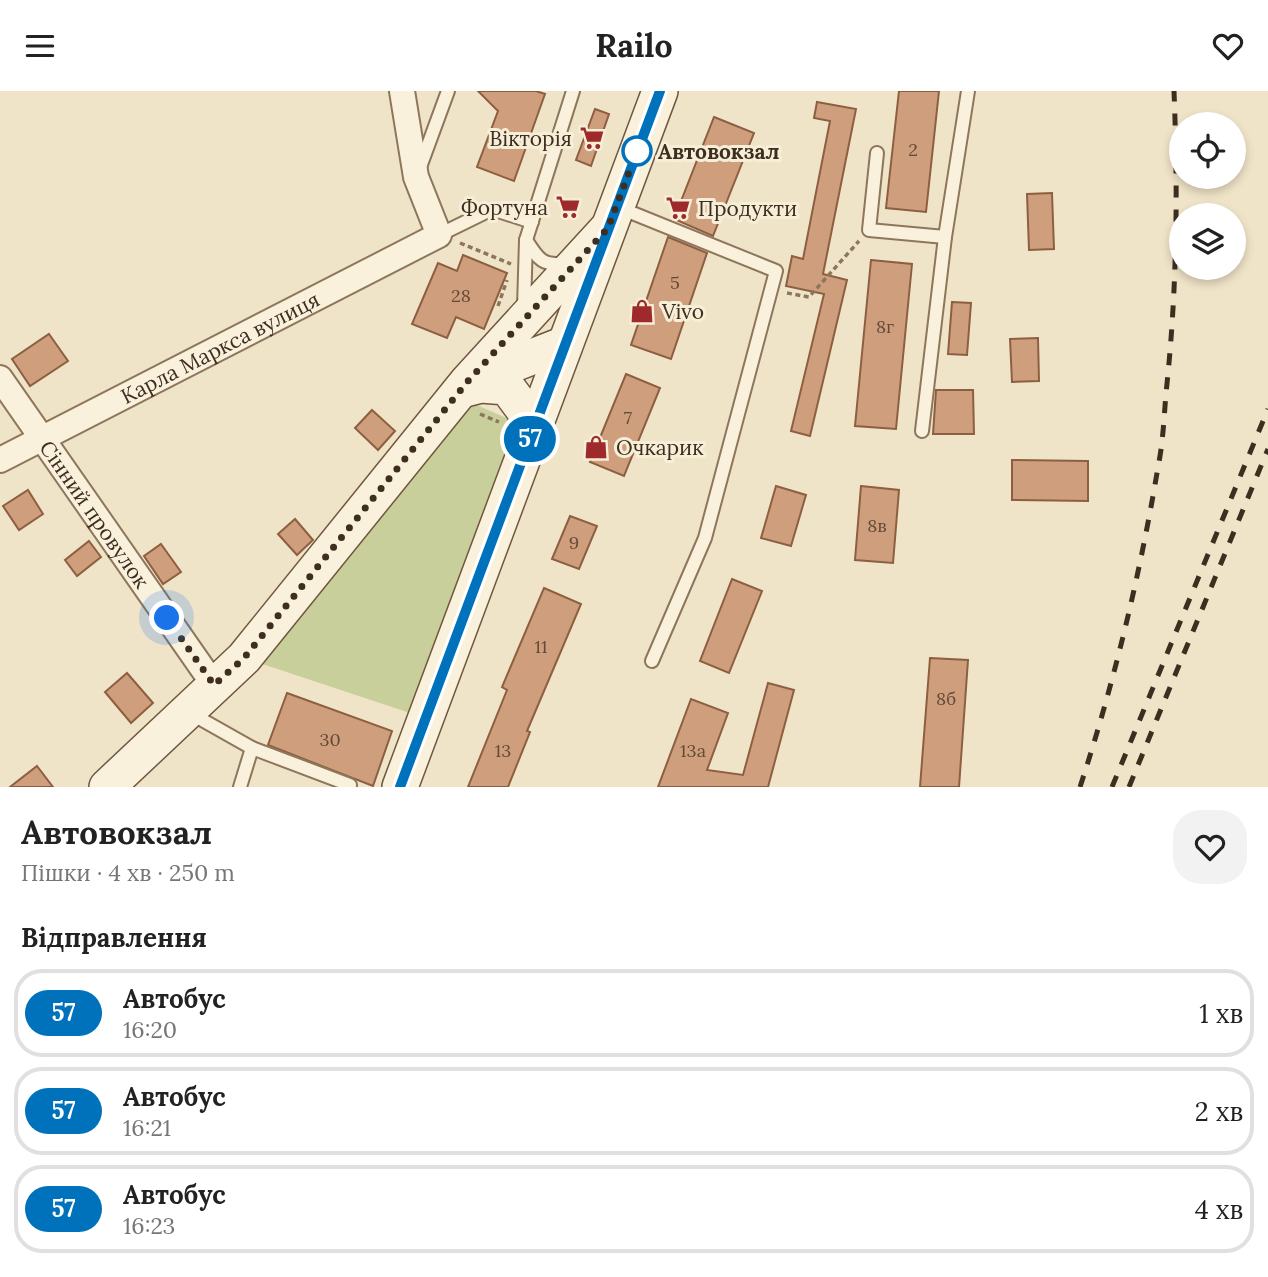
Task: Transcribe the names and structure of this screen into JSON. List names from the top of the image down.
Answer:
{
  "streets": {
    "street": ["Карла Маркса вулиця", "Сінний провулок"]
  },
  "crossings": [
    ["Карла Маркса вулиця", "Сінний провулок"]
  ],
  "places": {
    "supermarket": ["Вікторія", "Фортуна", "Продукти"],
    "other": ["Автовокзал"],
    "shop": ["Vivo", "Очкарик"]
  },
  "lines": ["bus line 57"],
  "house_numbers": [
    "2",
    "5",
    "28",
    "8г",
    "7",
    "8в",
    "9",
    "11",
    "8б",
    "30",
    "13",
    "13а"
  ],
  "page": {
    "header": "Railo",
    "on_map": "57",
    "heading": [
      ["Автовокзал", "Пішки · 4 хв · 250 m"],
      "Відправлення"
    ],
    "list": [
      {
        "mark": "57",
        "name": "Автобус",
        "note": "16:20",
        "value": "1 хв"
      },
      {
        "mark": "57",
        "name": "Автобус",
        "note": "16:21",
        "value": "2 хв"
      },
      {
        "mark": "57",
        "name": "Автобус",
        "note": "16:23",
        "value": "4 хв"
      }
    ]
  }
}
